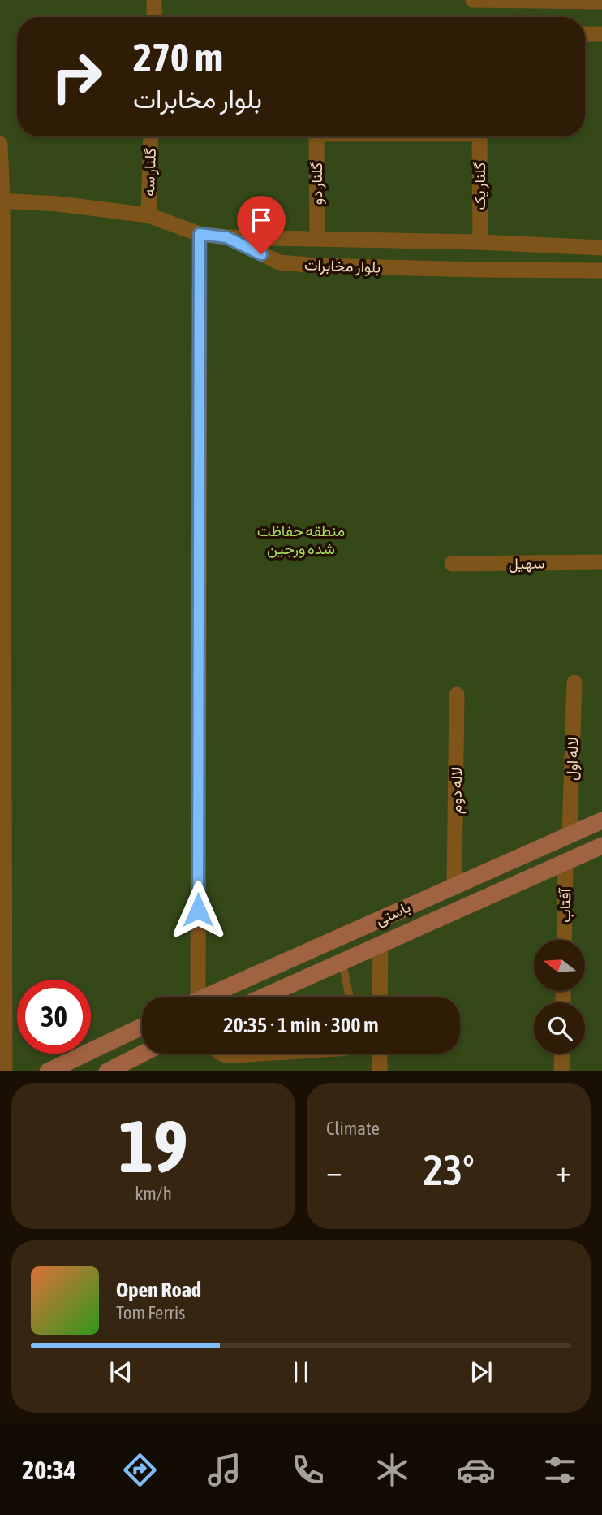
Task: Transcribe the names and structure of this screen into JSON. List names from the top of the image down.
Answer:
{
  "streets": {
    "street": [
      "گلنار سه",
      "گلنار دو",
      "گلنار یک",
      "بلوار مخابرات",
      "سهیل",
      "لاله اول",
      "لاله دوم",
      "آفتاب",
      "باستی"
    ]
  },
  "crossings": [
    ["گلنار دو", "بلوار مخابرات"],
    ["گلنار یک", "بلوار مخابرات"],
    ["لاله اول", "باستی"],
    ["لاله دوم", "باستی"],
    ["آفتاب", "باستی"]
  ],
  "parks": ["منطقه حفاظت شده ورجین"],
  "north": "left",
  "page": {
    "turn": ["270 m", "بلوار مخابرات"],
    "limit": "30",
    "trip": "20:35 · 1 min · 300 m",
    "tile": [
      ["19", "km/h"],
      "Climate"
    ],
    "heat": ["−", "23°", "+"],
    "song": ["Open Road", "Tom Ferris"],
    "tabs": "20:34"
  }
}
